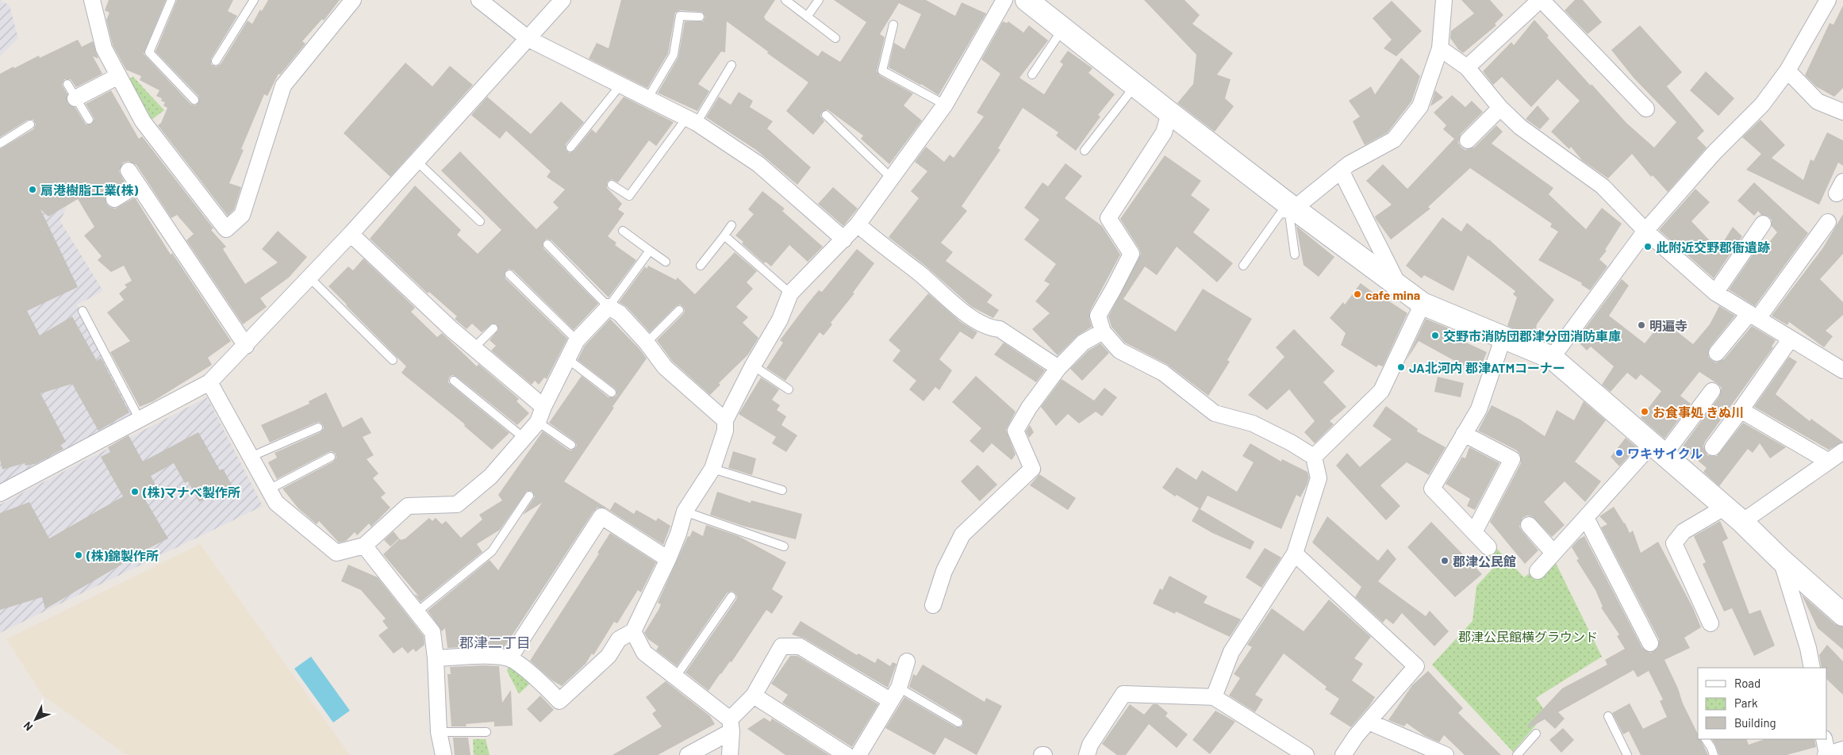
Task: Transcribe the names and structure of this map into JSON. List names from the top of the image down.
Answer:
{
  "districts": ["郡津二丁目"],
  "parks": ["郡津公民館横グラウンド"],
  "places": [
    "扇港樹脂工業(株)",
    "此附近交野郡衙遺跡",
    "cafe mina",
    "明遍寺",
    "交野市消防団郡津分団消防車庫",
    "JA北河内 郡津ATMコーナー",
    "お食事処 きぬ川",
    "ワキサイクル",
    "(株)マナべ製作所",
    "(株)錦製作所",
    "郡津公民館"
  ],
  "legend": ["Road", "Park", "Building"],
  "north": "bottom left"
}
